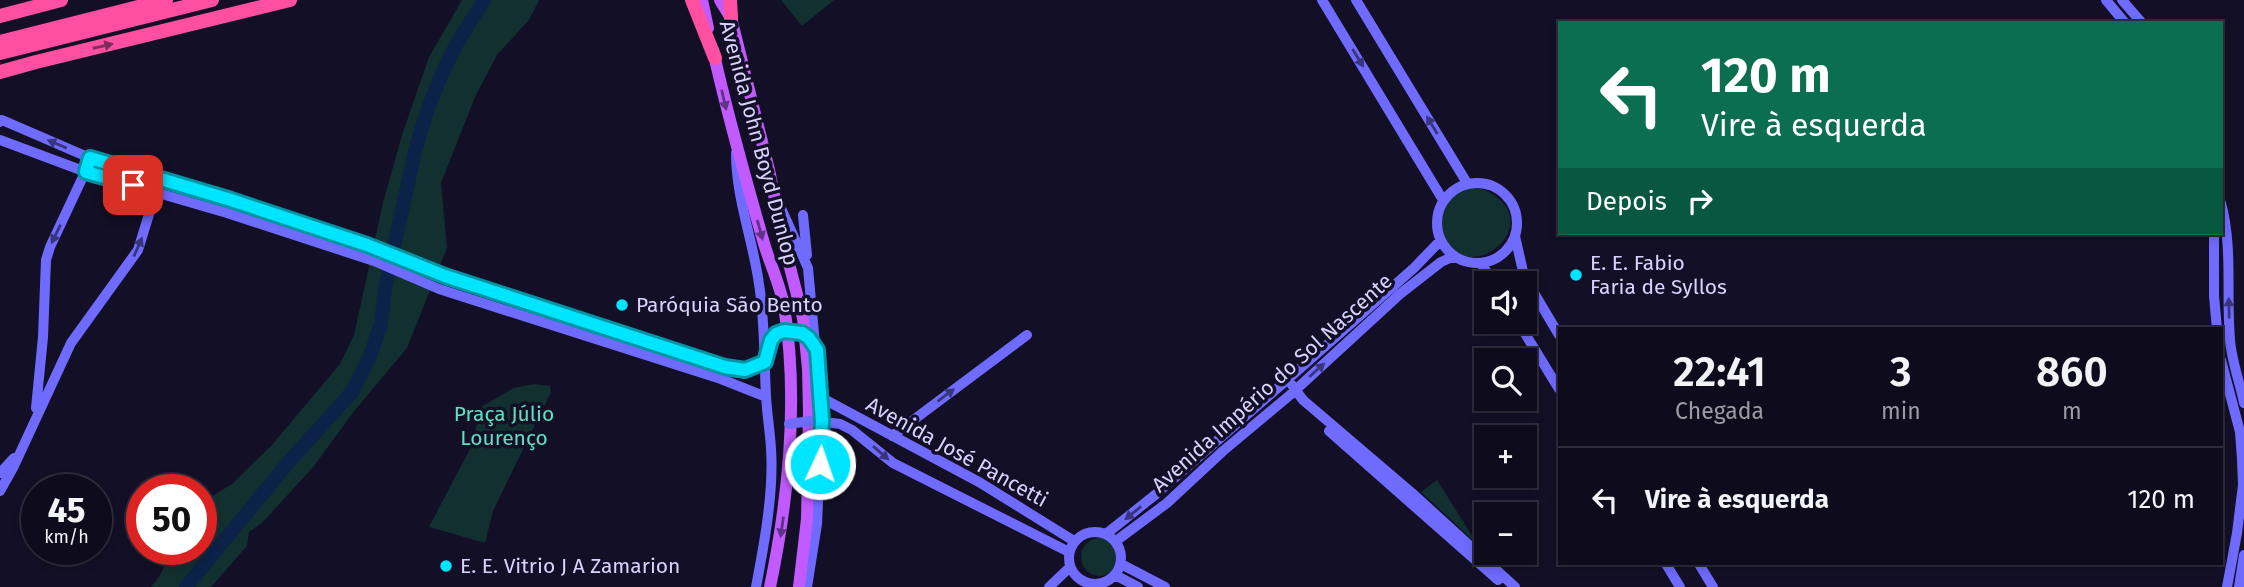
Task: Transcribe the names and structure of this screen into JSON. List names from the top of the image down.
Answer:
{
  "streets": {
    "main road": ["Avenida John Boyd Dunlop"],
    "street": ["Avenida Império do Sol Nascente", "Avenida José Pancetti"]
  },
  "crossings": [
    ["Avenida Império do Sol Nascente", "Avenida José Pancetti"]
  ],
  "parks": ["Praça Júlio Lourenço"],
  "places": ["E. E. Fabio Faria de Syllos", "Paróquia São Bento", "E. E. Vitrio J A Zamarion"],
  "page": {
    "turn": ["120 m", "Vire à esquerda"],
    "then": "Depois",
    "map_buttons": ["+", "−"],
    "eta": [
      "22:41",
      "Chegada",
      "3",
      "min",
      "860",
      "m"
    ],
    "list": [
      {
        "name": "Vire à esquerda",
        "value": "120 m"
      }
    ],
    "speed": "45 km/h",
    "limit": "50"
  }
}
